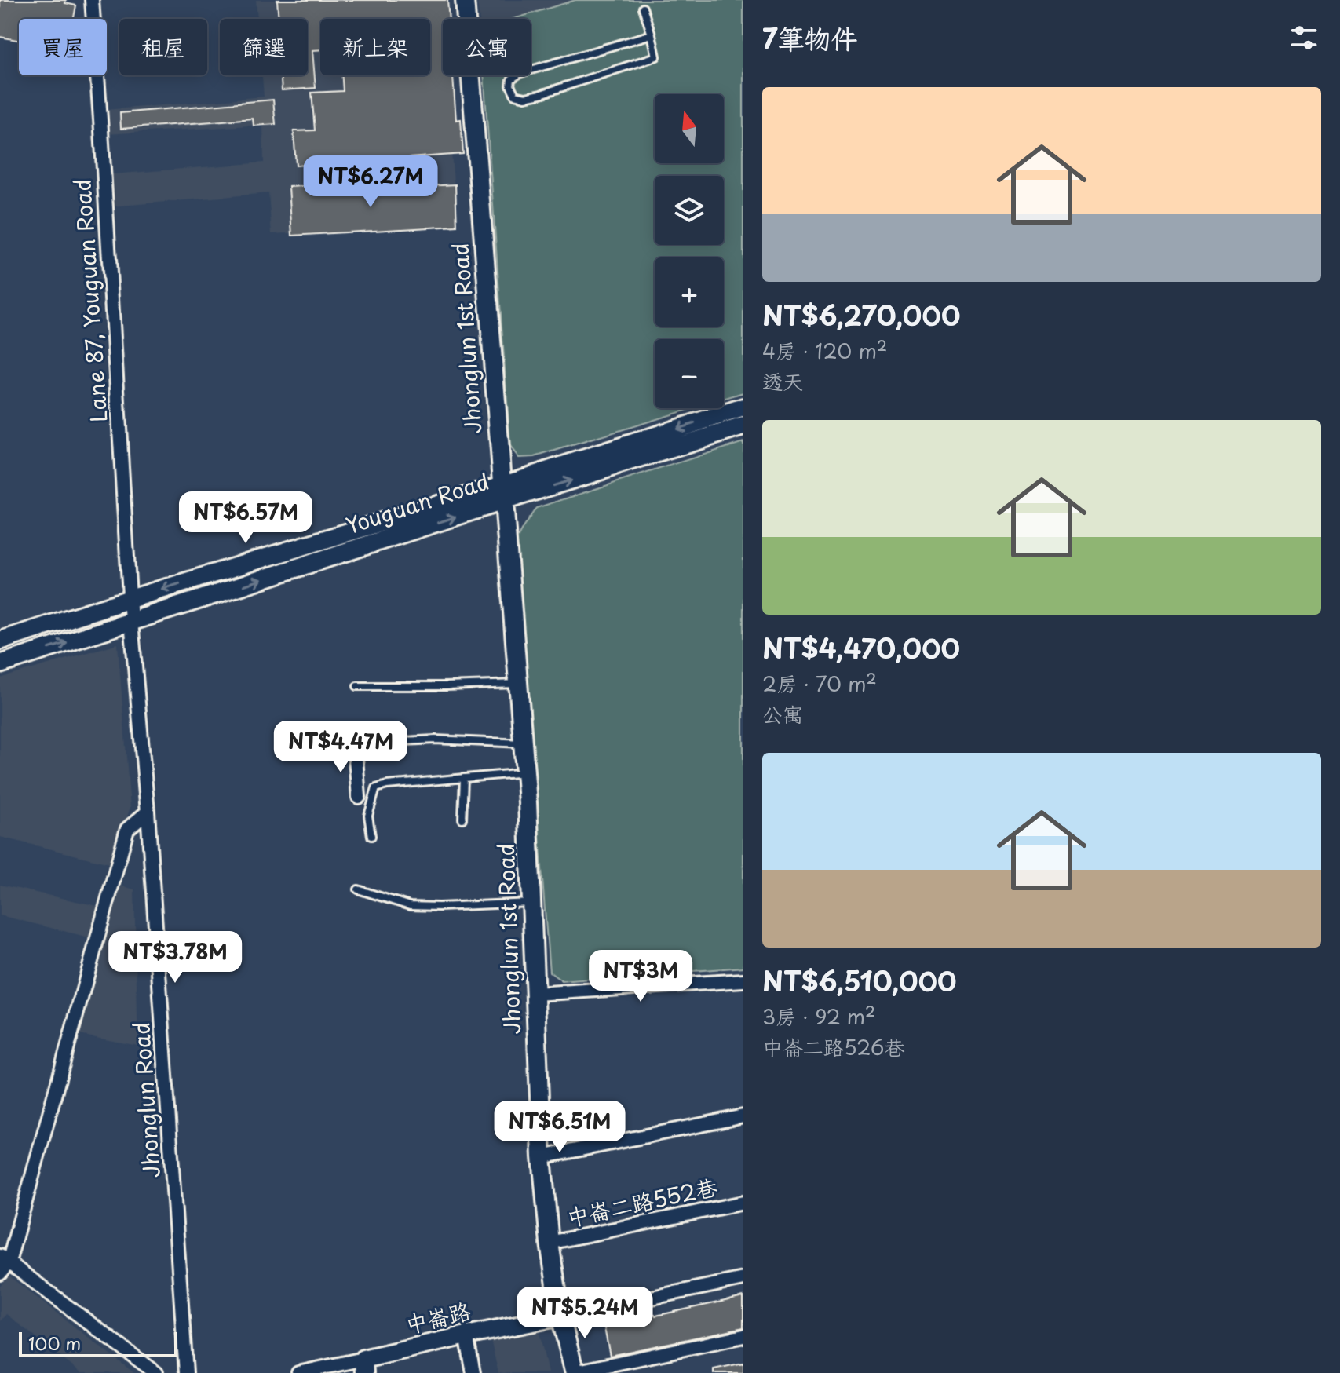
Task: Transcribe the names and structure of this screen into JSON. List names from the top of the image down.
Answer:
{
  "streets": {
    "street": [
      "Lane 87, Youguan Road",
      "Jhonglun 1st Road",
      "Youguan Road",
      "Jhonglun Road",
      "中崙二路552巷",
      "中崙路"
    ]
  },
  "crossings": [
    ["Lane 87, Youguan Road", "Youguan Road"],
    ["Lane 87, Youguan Road", "Jhonglun Road"],
    ["Jhonglun 1st Road", "Youguan Road"],
    ["Jhonglun 1st Road", "中崙二路552巷"],
    ["Jhonglun 1st Road", "中崙路"],
    ["Youguan Road", "Jhonglun Road"]
  ],
  "scale_bar": "100 m",
  "north": "top",
  "page": {
    "heading": "7筆物件",
    "chip": [
      "買屋",
      "租屋",
      "篩選",
      "新上架",
      "公寓"
    ],
    "list": [
      {
        "name": "NT$6,270,000",
        "note": "4房 · 120 m² · 透天"
      },
      {
        "name": "NT$4,470,000",
        "note": "2房 · 70 m² · 公寓"
      },
      {
        "name": "NT$6,510,000",
        "note": "3房 · 92 m² · 中崙二路526巷"
      }
    ],
    "map_buttons": ["+", "−"],
    "price": [
      "NT$6.27M",
      "NT$6.57M",
      "NT$4.47M",
      "NT$3.78M",
      "NT$3M",
      "NT$6.51M",
      "NT$5.24M"
    ],
    "scale": "100 m"
  }
}
